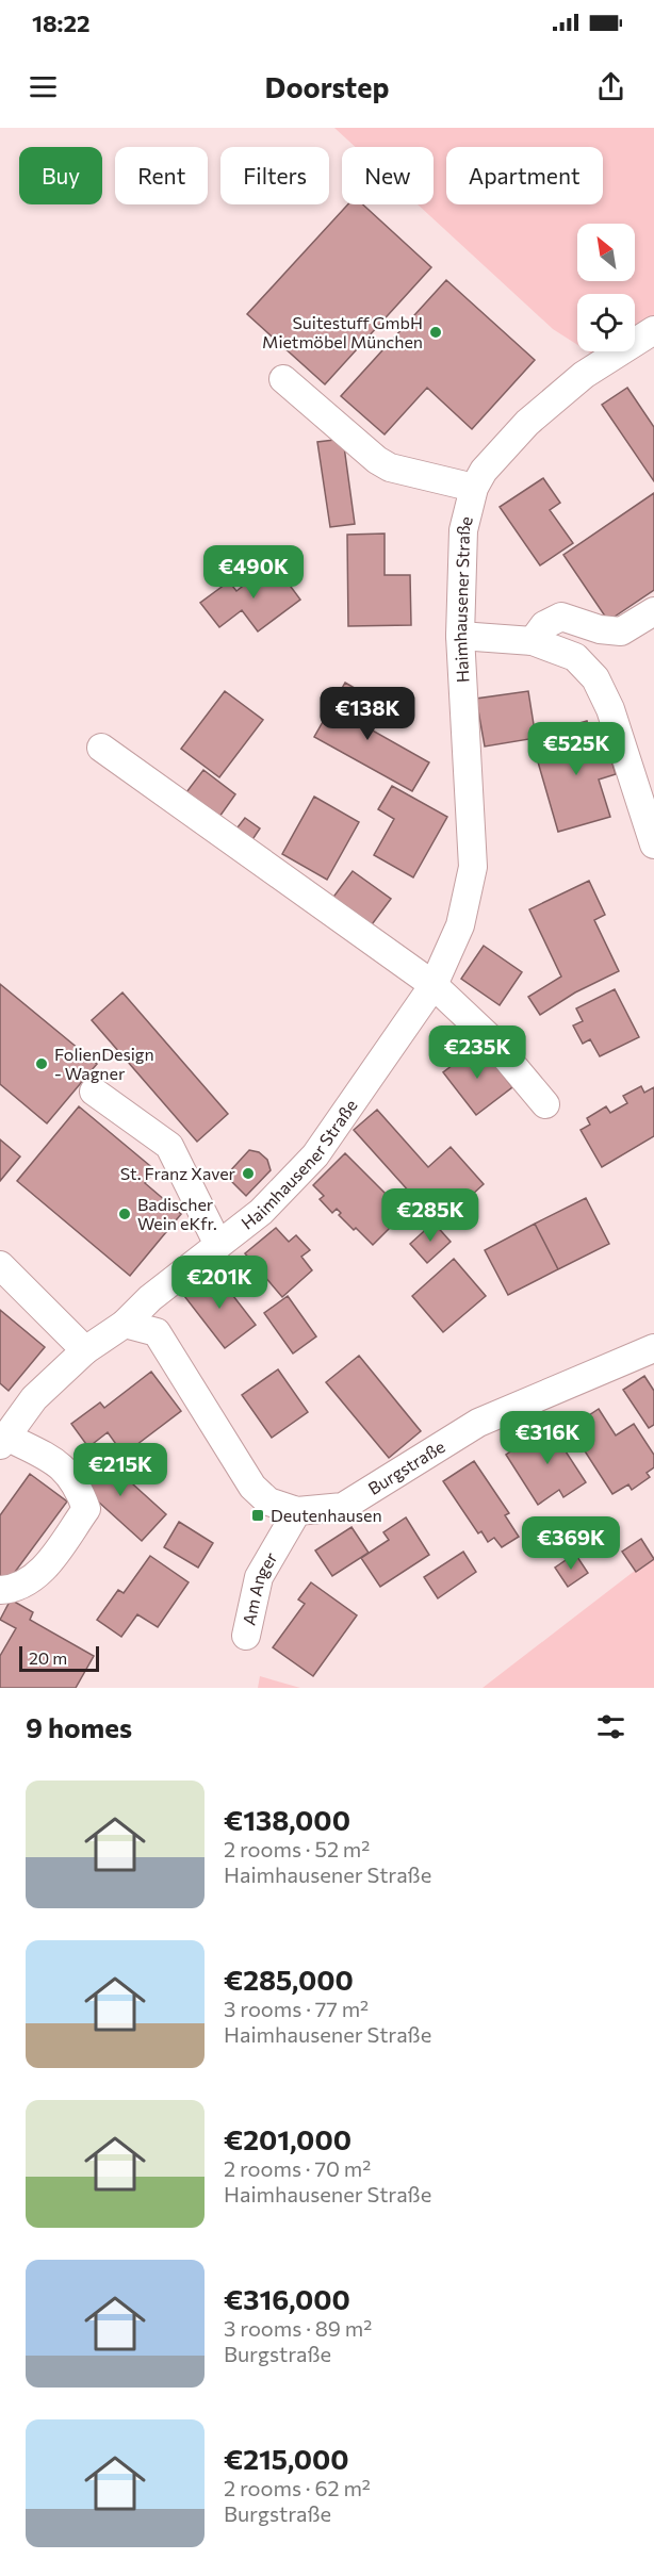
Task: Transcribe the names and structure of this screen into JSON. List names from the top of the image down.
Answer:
{
  "streets": {
    "street": ["Haimhausener Straße", "Burgstraße", "Am Anger"]
  },
  "crossings": [
    ["Haimhausener Straße", "Burgstraße"],
    ["Burgstraße", "Am Anger"]
  ],
  "places": {
    "other": [
      "Suitestuff GmbH Mietmöbel München",
      "FolienDesign - Wagner",
      "St. Franz Xaver",
      "Badischer Wein eKfr."
    ],
    "transit": ["Deutenhausen"]
  },
  "scale_bar": "20 m",
  "north": "top left",
  "page": {
    "status": "18:22",
    "header": "Doorstep",
    "chip": [
      "Buy",
      "Rent",
      "Filters",
      "New",
      "Apartment"
    ],
    "price": [
      "€490K",
      "€138K",
      "€525K",
      "€235K",
      "€285K",
      "€201K",
      "€316K",
      "€215K",
      "€369K"
    ],
    "scale": "20 m",
    "heading": "9 homes",
    "list": [
      {
        "name": "€138,000",
        "note": "2 rooms · 52 m² · Haimhausener Straße"
      },
      {
        "name": "€285,000",
        "note": "3 rooms · 77 m² · Haimhausener Straße"
      },
      {
        "name": "€201,000",
        "note": "2 rooms · 70 m² · Haimhausener Straße"
      },
      {
        "name": "€316,000",
        "note": "3 rooms · 89 m² · Burgstraße"
      },
      {
        "name": "€215,000",
        "note": "2 rooms · 62 m² · Burgstraße"
      }
    ]
  }
}
